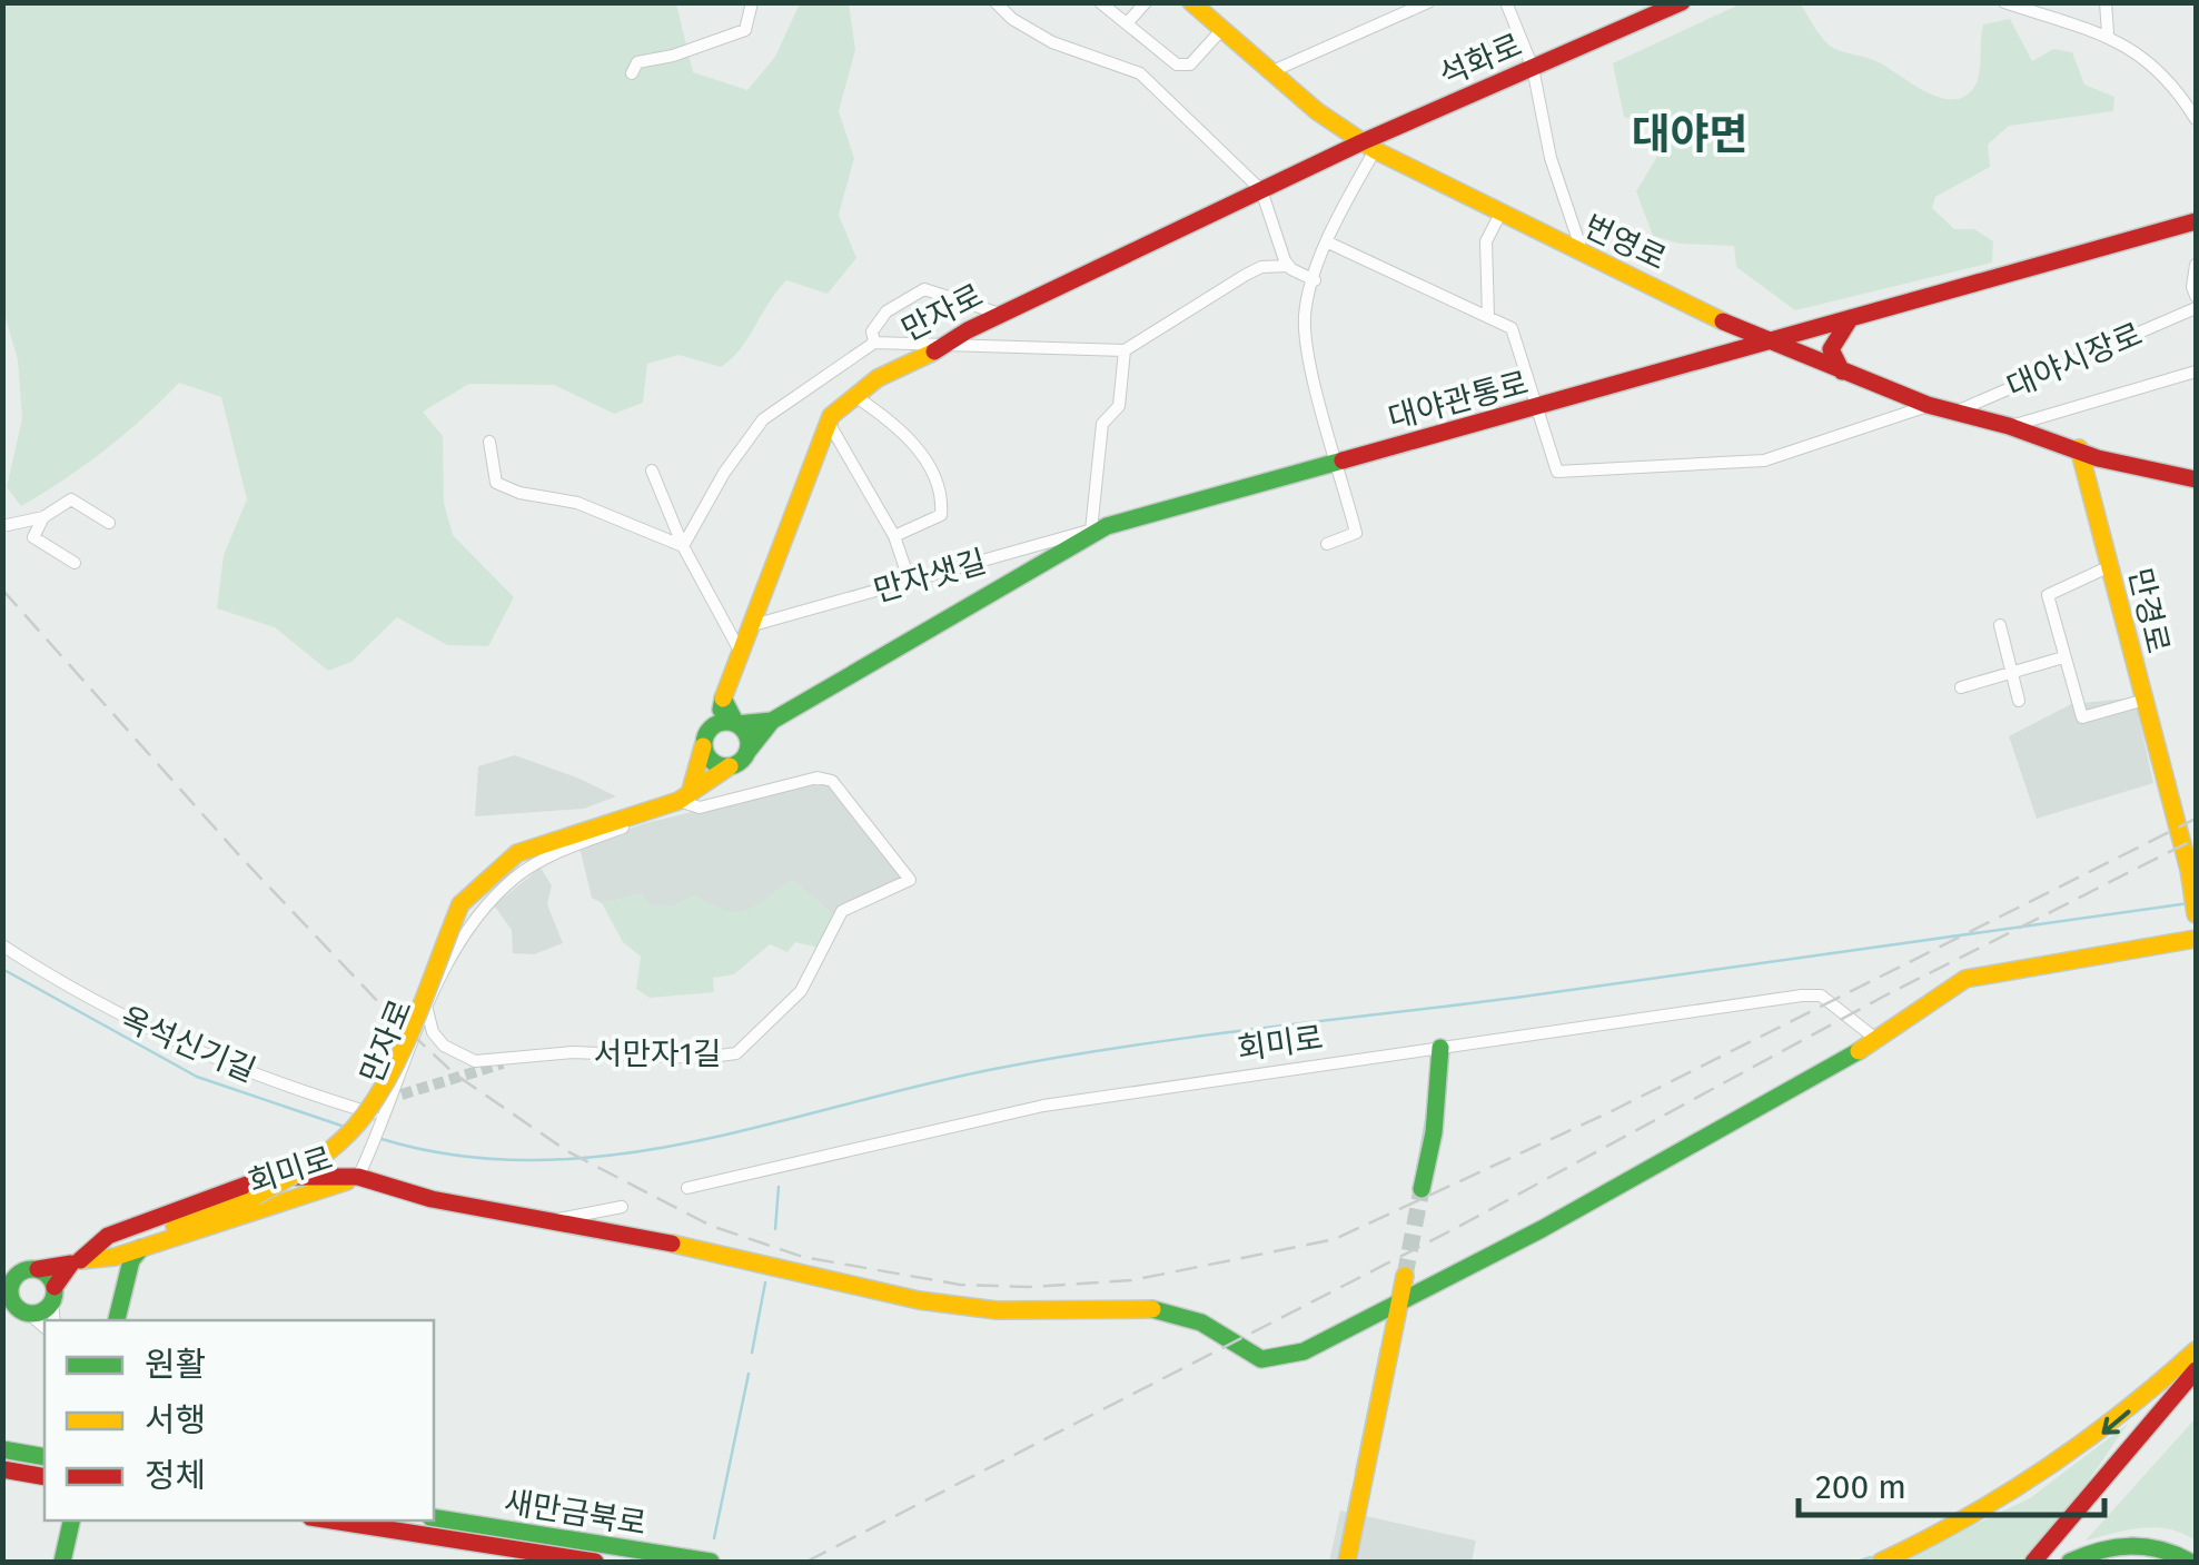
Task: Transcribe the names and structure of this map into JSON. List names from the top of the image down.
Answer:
{
  "streets": {
    "main road": [
      "석화로",
      "번영로",
      "만자로",
      "대야관통로",
      "만경로",
      "회미로",
      "새만금북로"
    ],
    "street": [
      "대야시장로",
      "만자샛길",
      "옥석신기길",
      "서만자1길"
    ]
  },
  "crossings": [
    ["석화로", "번영로"],
    ["석화로", "만자로"],
    ["번영로", "만자로"],
    ["번영로", "대야시장로"],
    ["번영로", "대야관통로"],
    ["번영로", "만경로"],
    ["만자로", "만자샛길"],
    ["만자로", "회미로"],
    ["만자로", "옥석신기길"],
    ["만자로", "서만자1길"],
    ["대야관통로", "만자샛길"]
  ],
  "districts": ["대야면"],
  "legend": ["원활", "서행", "정체"],
  "scale_bar": "200 m"
}
